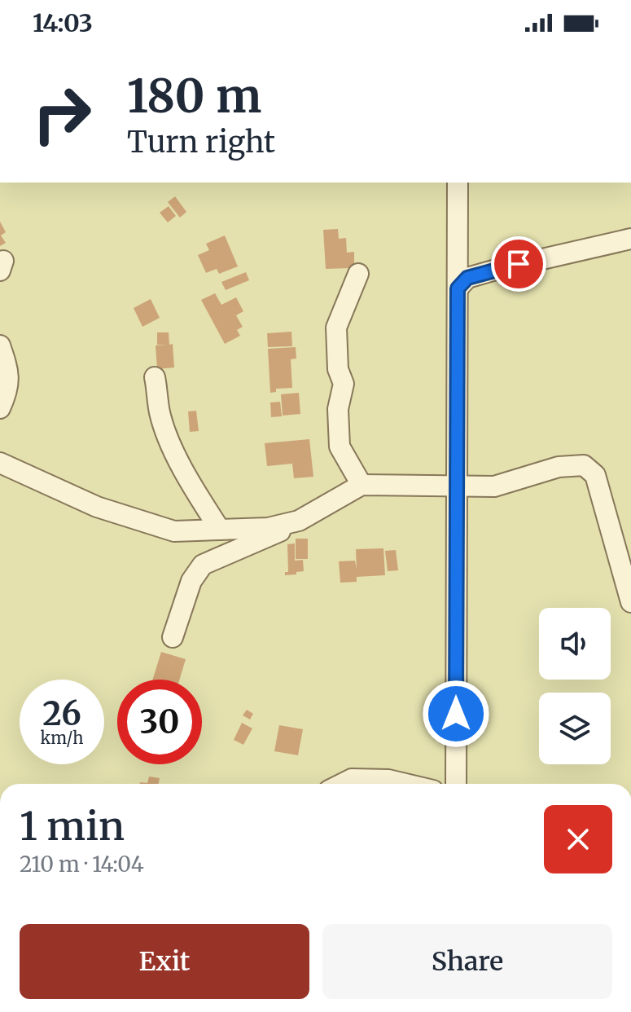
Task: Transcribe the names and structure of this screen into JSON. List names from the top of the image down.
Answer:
{
  "page": {
    "status": "14:03",
    "turn": ["180 m", "Turn right"],
    "speed": "26 km/h",
    "limit": "30",
    "heading": ["1 min", "210 m · 14:04"],
    "buttons": ["Exit", "Share"]
  }
}
